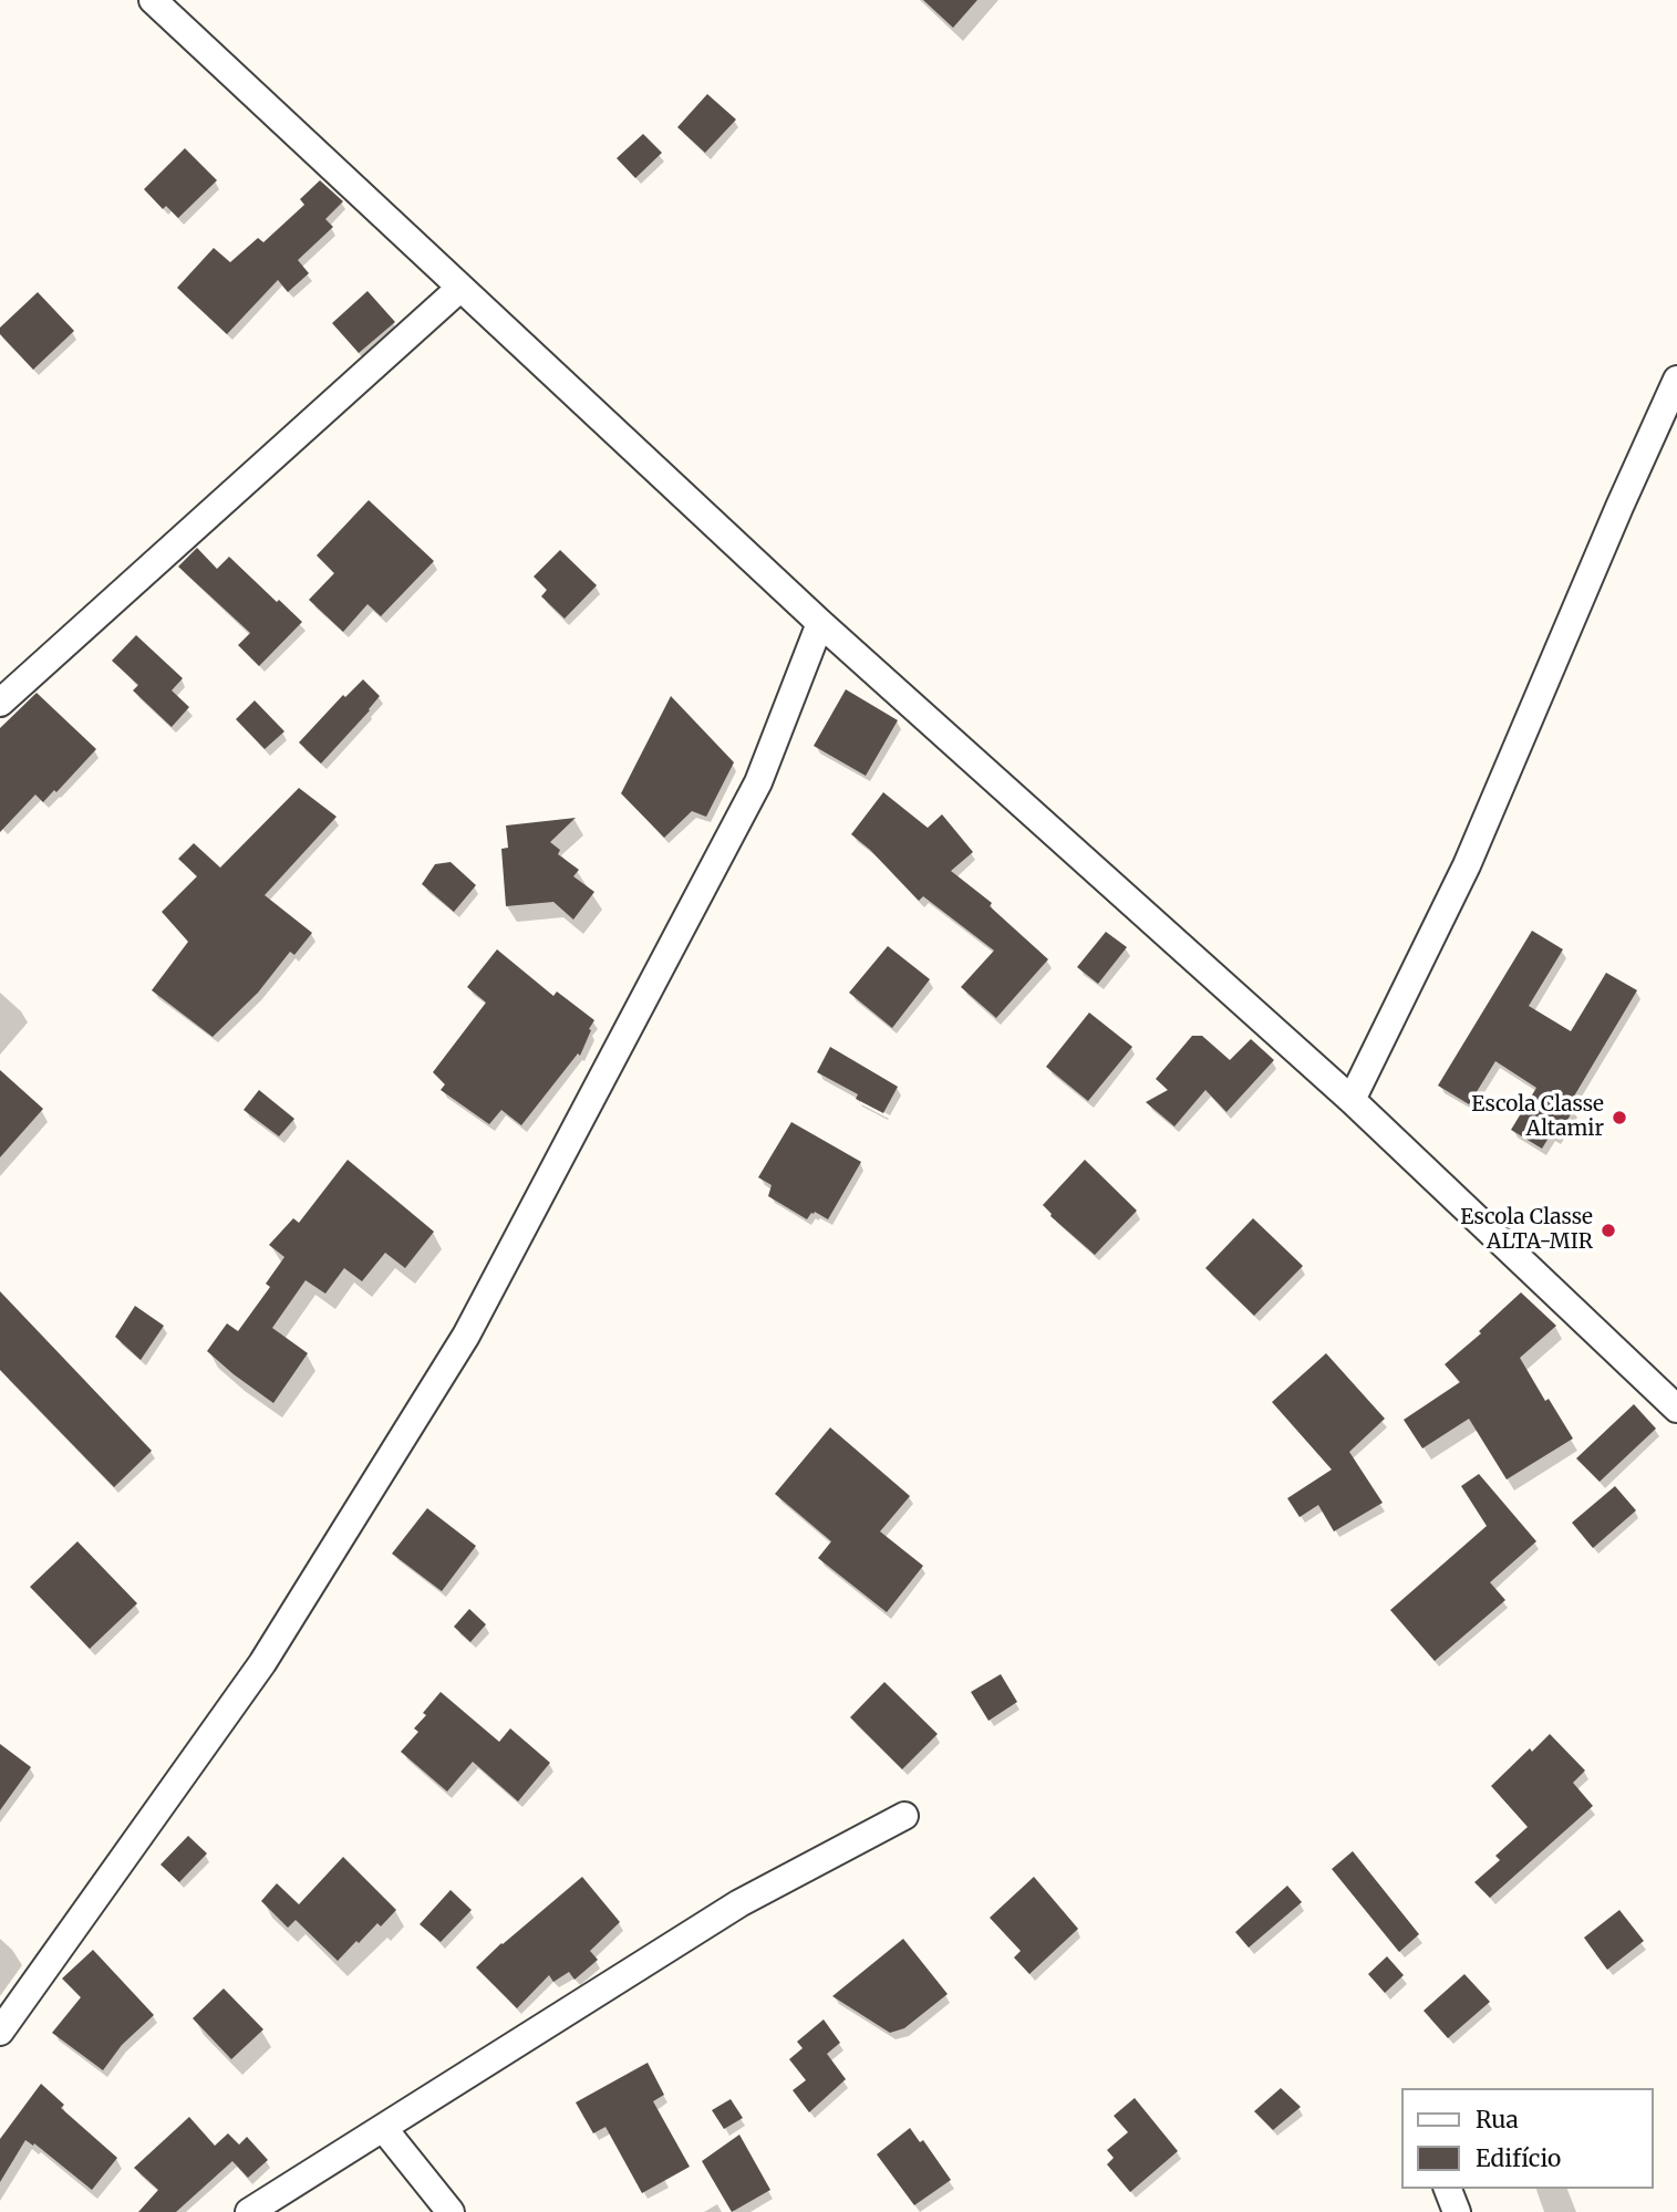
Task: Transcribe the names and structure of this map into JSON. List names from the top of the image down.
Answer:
{
  "places": ["Escola Classe Altamir", "Escola Classe ALTA-MIR"],
  "legend": ["Rua", "Edifício"]
}
